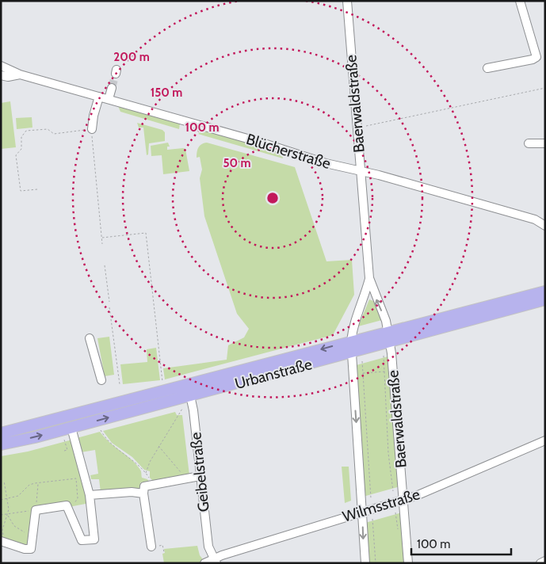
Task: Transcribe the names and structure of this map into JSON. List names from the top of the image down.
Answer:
{
  "streets": {
    "main road": ["Urbanstraße"],
    "street": [
      "Baerwaldstraße",
      "Blücherstraße",
      "Geibelstraße",
      "Wilmsstraße"
    ]
  },
  "crossings": [
    ["Baerwaldstraße", "Blücherstraße"],
    ["Baerwaldstraße", "Urbanstraße"],
    ["Baerwaldstraße", "Wilmsstraße"],
    ["Urbanstraße", "Geibelstraße"],
    ["Geibelstraße", "Wilmsstraße"]
  ],
  "scale_bar": "100 m",
  "rings": [
    "200 m",
    "150 m",
    "100 m",
    "50 m"
  ]
}
